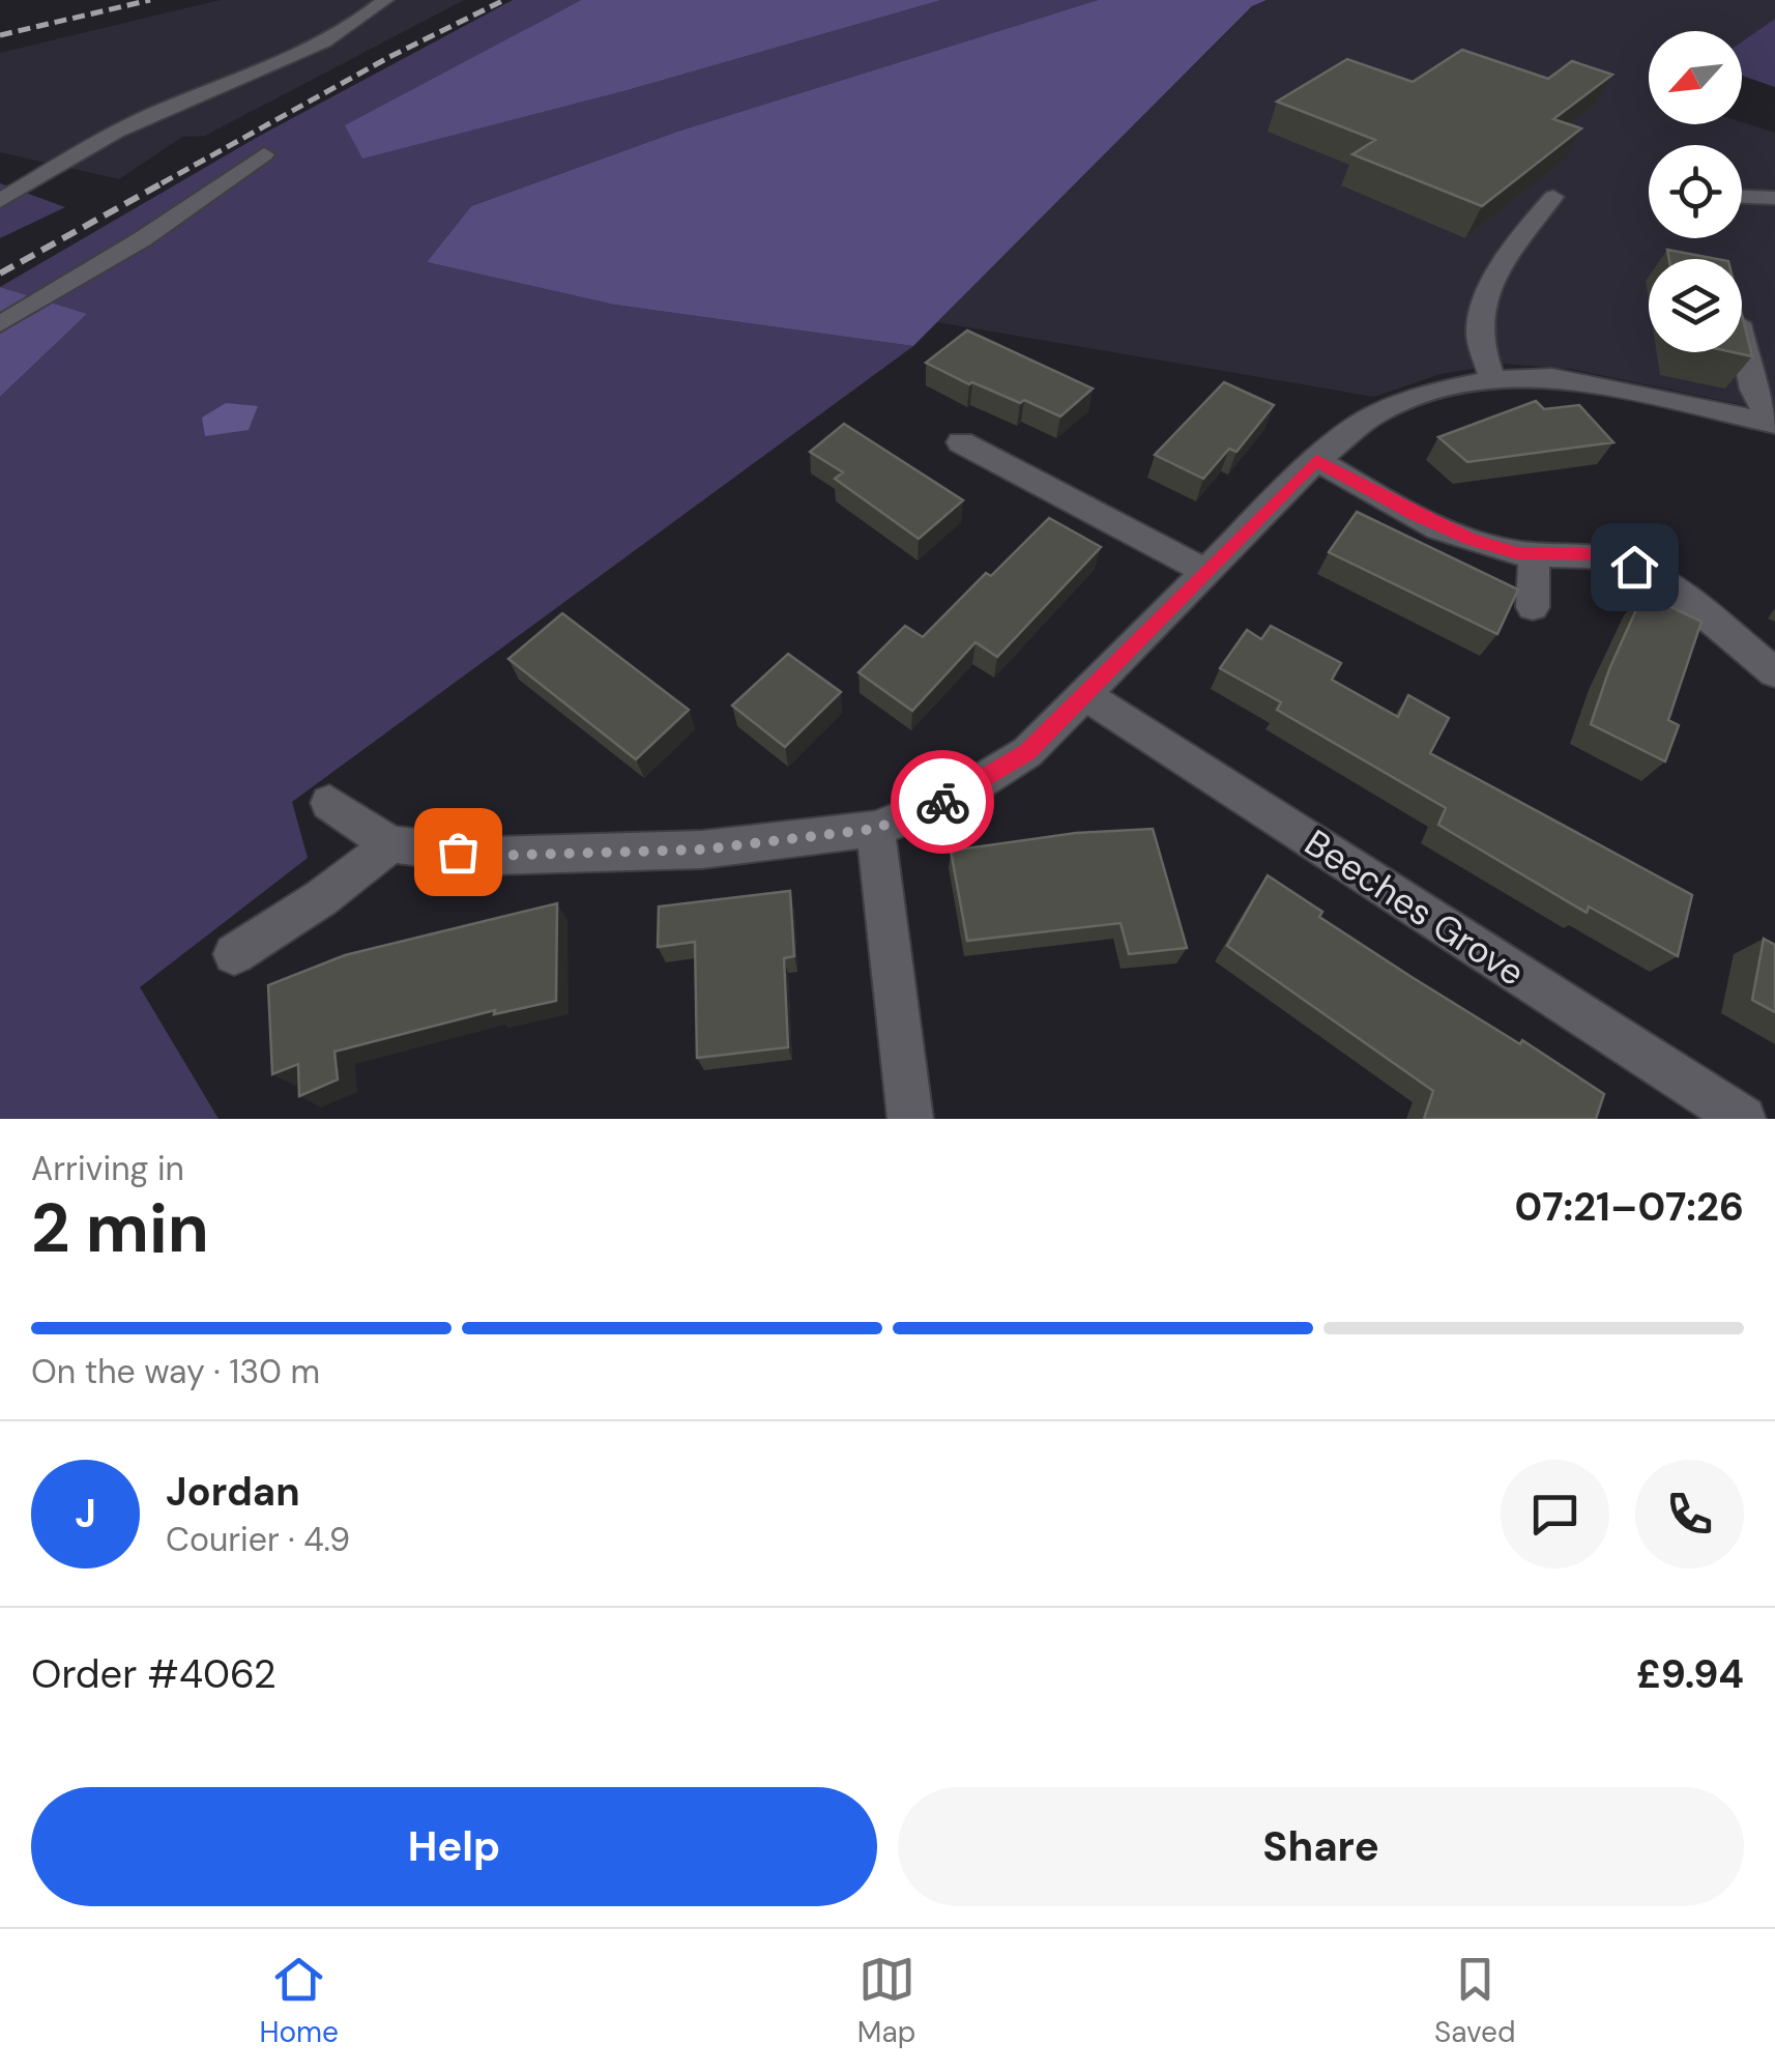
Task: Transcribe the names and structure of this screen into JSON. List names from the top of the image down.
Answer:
{
  "streets": {
    "street": ["Beeches Grove"]
  },
  "north": "bottom left",
  "page": {
    "heading": ["2 min", "Arriving in", "07:21–07:26"],
    "panel": [
      "Jordan",
      "Courier · 4.9",
      "Order #4062",
      "£9.94"
    ],
    "bar": "On the way · 130 m",
    "round": "J",
    "buttons": ["Help", "Share"],
    "tabs": ["Home", "Map", "Saved"]
  }
}
